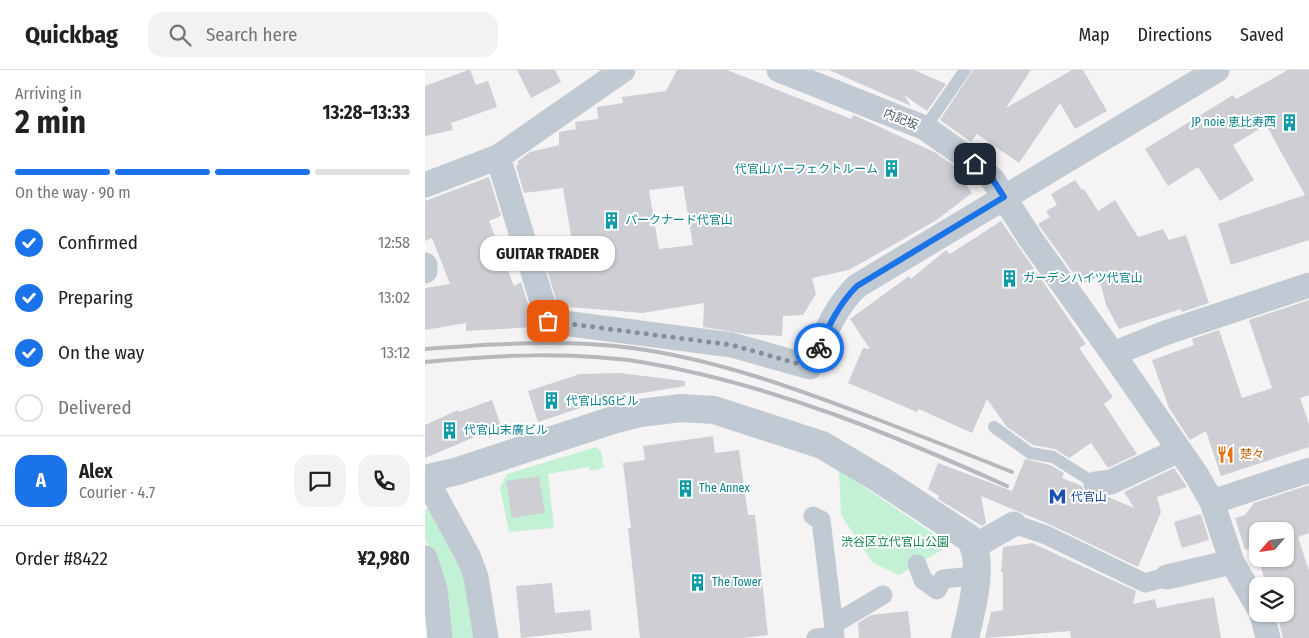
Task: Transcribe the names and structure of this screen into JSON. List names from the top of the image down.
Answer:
{
  "streets": {
    "street": ["内記坂"]
  },
  "parks": ["渋谷区立代官山公園"],
  "places": {
    "building": [
      "JP noie 恵比寿西",
      "代官山パーフェクトルーム",
      "パークナード代官山",
      "ガーデンハイツ代官山",
      "代官山SGビル",
      "代官山末廣ビル",
      "The Annex",
      "The Tower"
    ],
    "other": ["GUITAR TRADER"],
    "restaurant": ["楚々"],
    "metro station": ["代官山"]
  },
  "north": "bottom left",
  "page": {
    "header": "Quickbag",
    "search": "Search here",
    "nav": ["Map", "Directions", "Saved"],
    "heading": ["2 min", "Arriving in", "13:28–13:33"],
    "panel": [
      "Alex",
      "Courier · 4.7",
      "Order #8422",
      "¥2,980"
    ],
    "bar": "On the way · 90 m",
    "list": [
      ["Confirmed", "12:58"],
      ["Preparing", "13:02"],
      ["On the way", "13:12"],
      "Delivered"
    ],
    "bubble": "GUITAR TRADER",
    "round": "A"
  }
}
